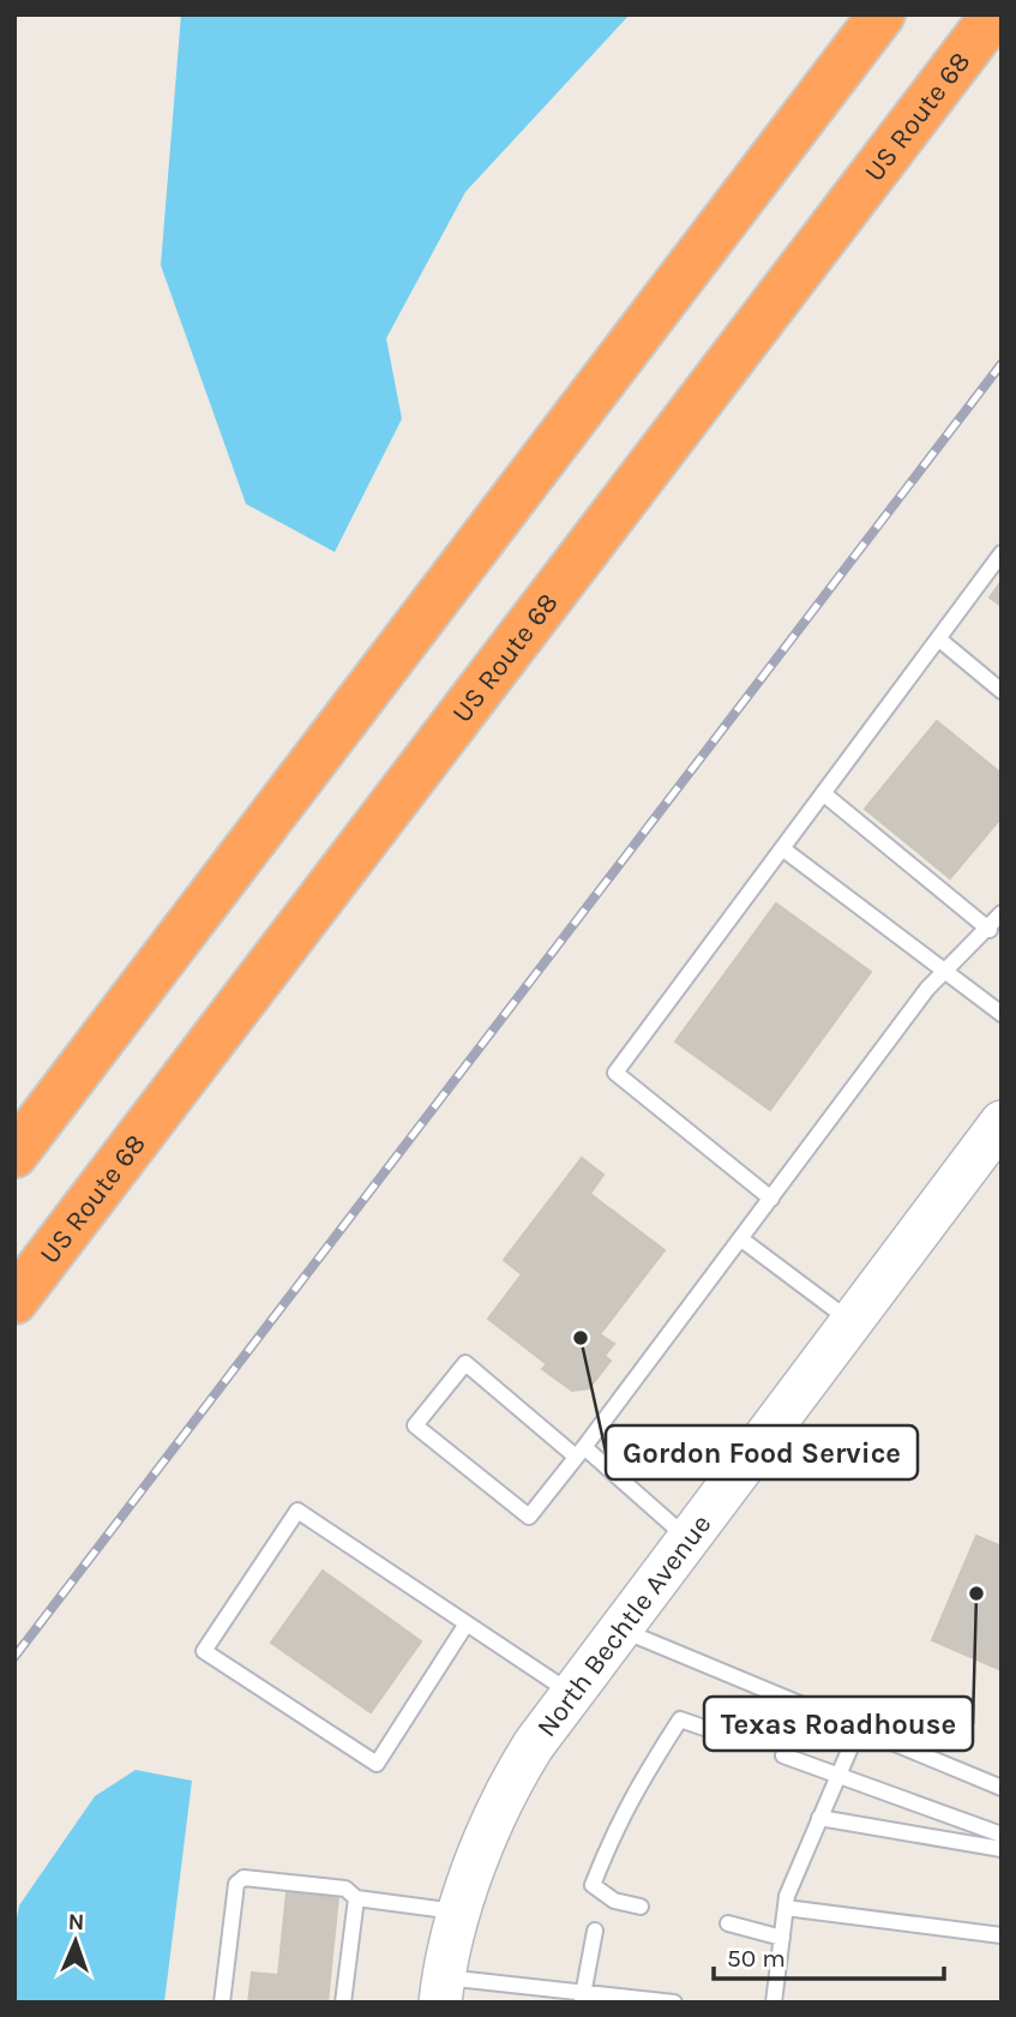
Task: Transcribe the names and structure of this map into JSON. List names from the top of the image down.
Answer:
{
  "streets": {
    "highway": ["US Route 68"],
    "street": ["North Bechtle Avenue"]
  },
  "places": ["Gordon Food Service", "Texas Roadhouse"],
  "scale_bar": "50 m",
  "north": "top"
}
